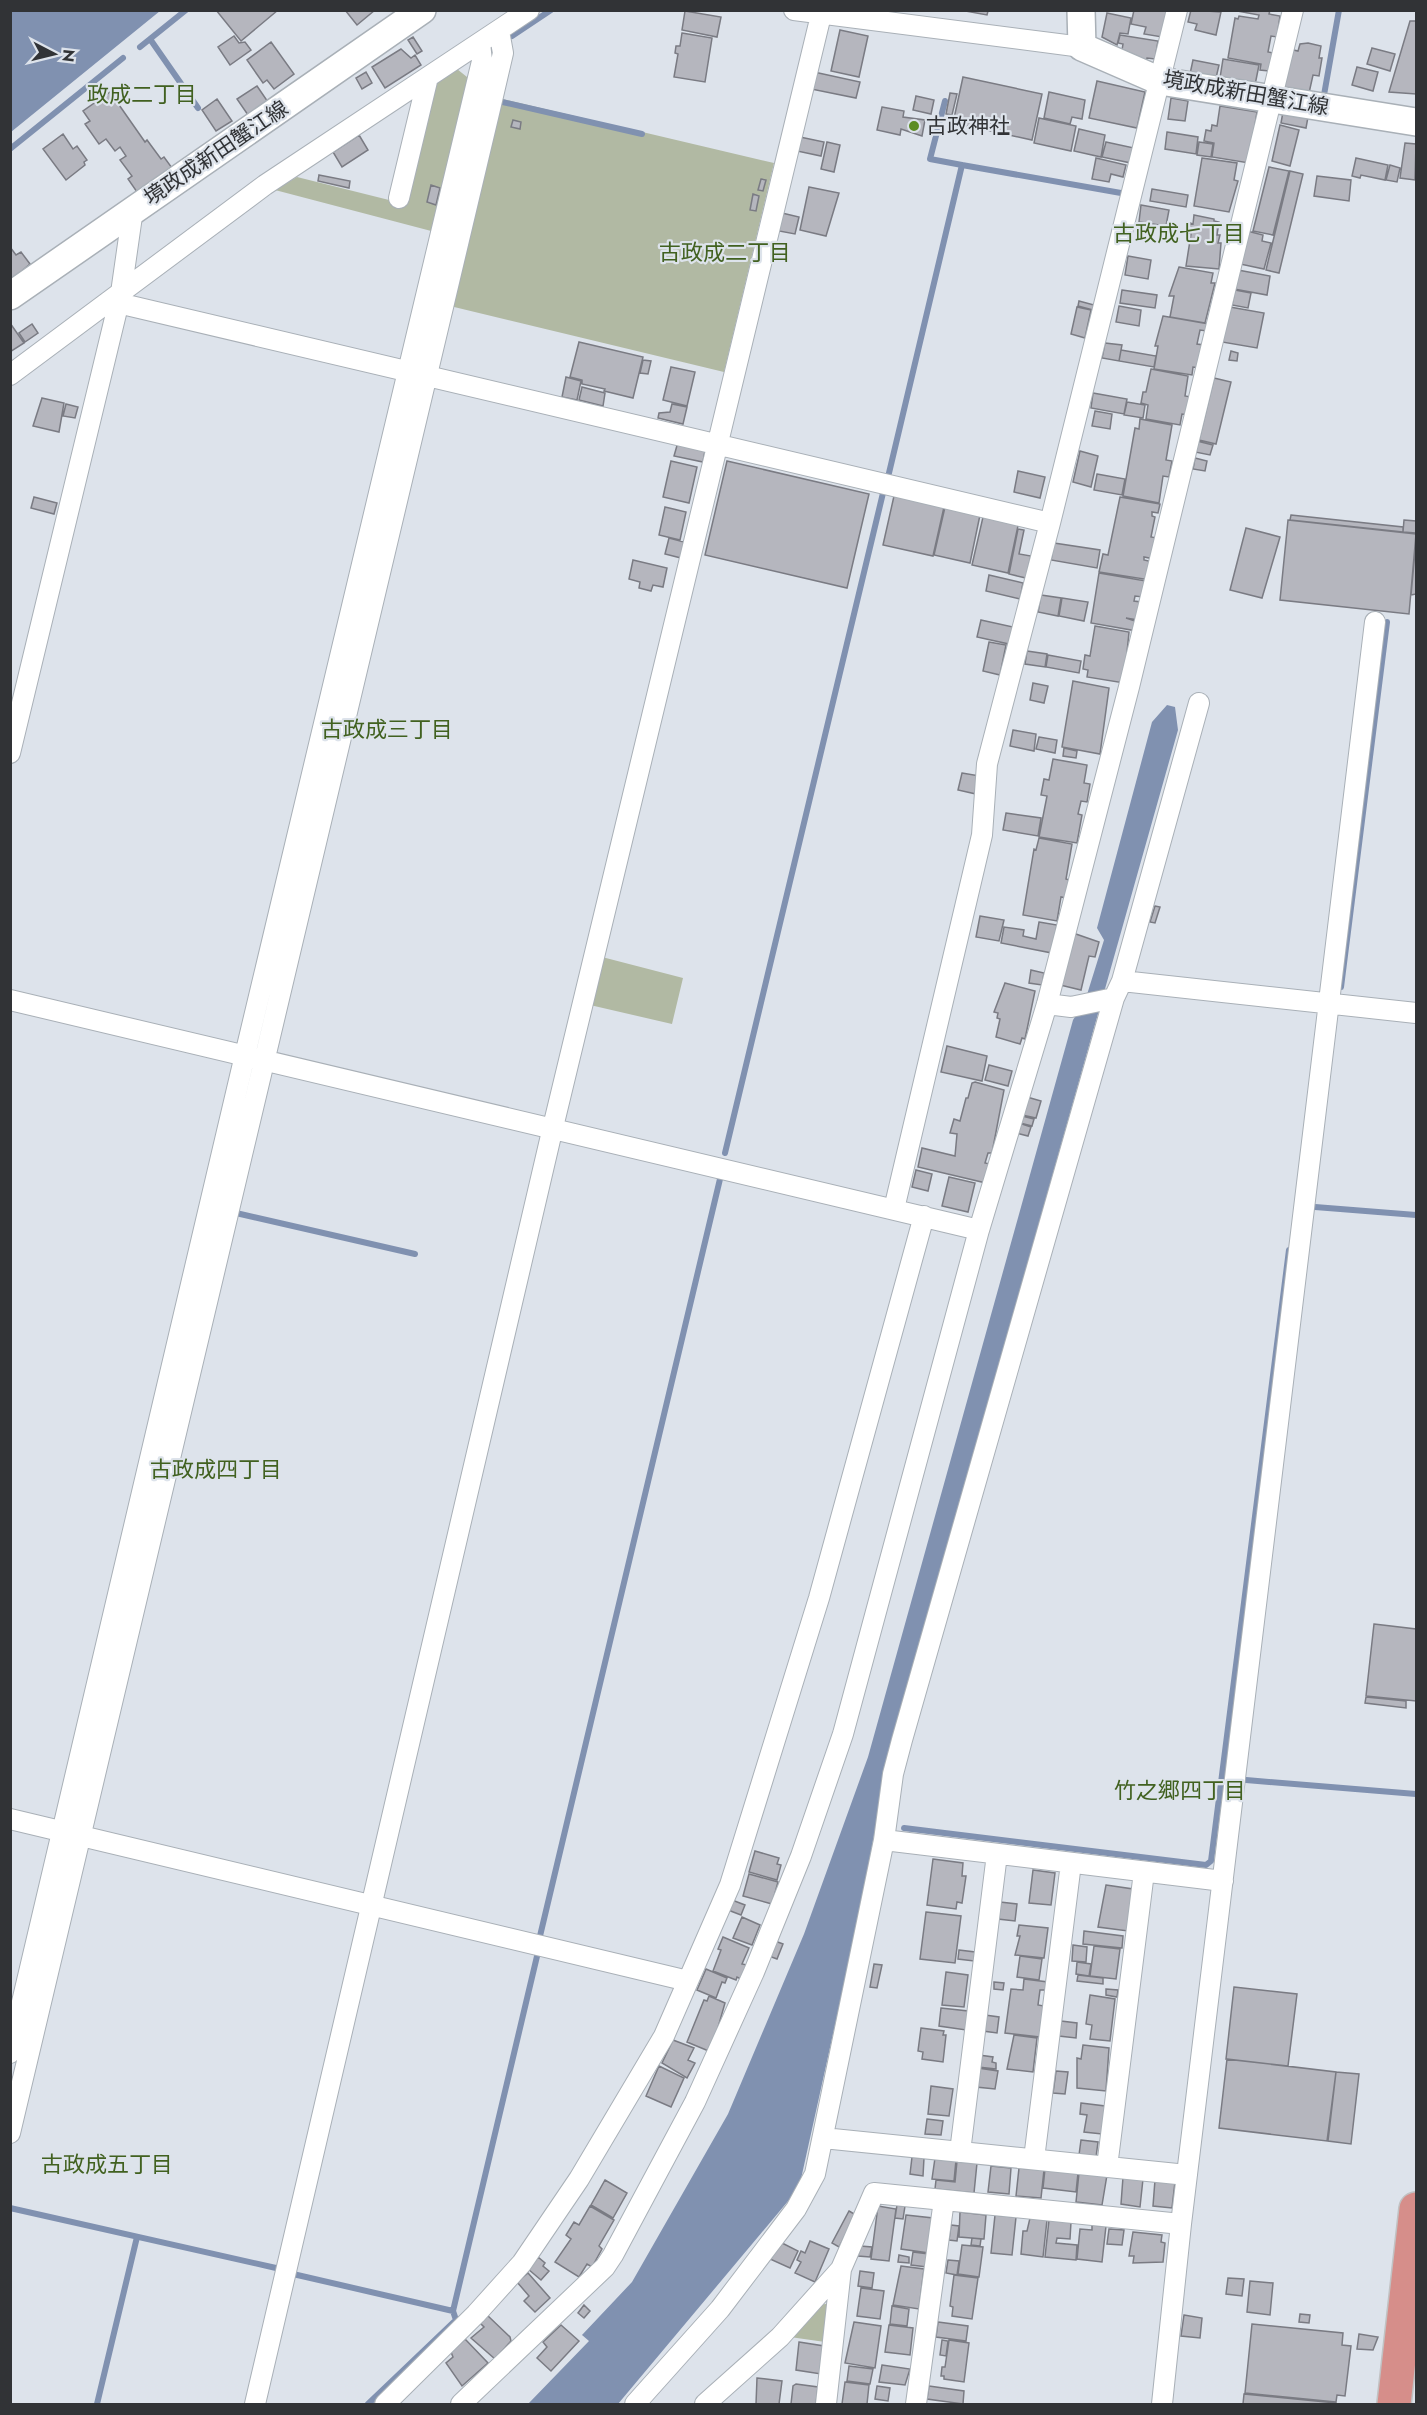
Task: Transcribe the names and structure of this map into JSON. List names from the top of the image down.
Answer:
{
  "streets": {
    "main road": ["境政成新田蟹江線"]
  },
  "districts": [
    "政成二丁目",
    "古政成七丁目",
    "古政成二丁目",
    "古政成三丁目",
    "古政成四丁目",
    "竹之郷四丁目",
    "古政成五丁目"
  ],
  "places": ["古政神社"],
  "north": "right"
}
